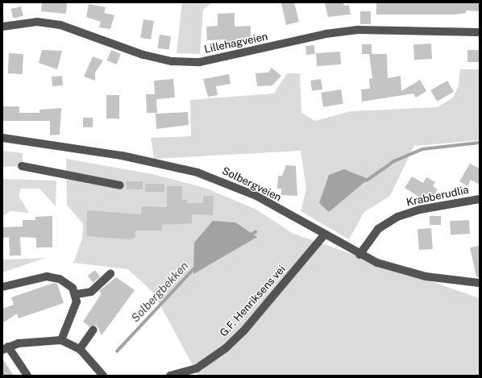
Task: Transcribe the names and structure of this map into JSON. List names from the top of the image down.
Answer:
{
  "streets": {
    "street": [
      "Lillehagveien",
      "Solbergveien",
      "Krabberudlia",
      "G.F. Henriksens vei"
    ]
  },
  "crossings": [
    ["Solbergveien", "Krabberudlia"],
    ["Solbergveien", "G.F. Henriksens vei"]
  ],
  "water": ["Solbergbekken"]
}
